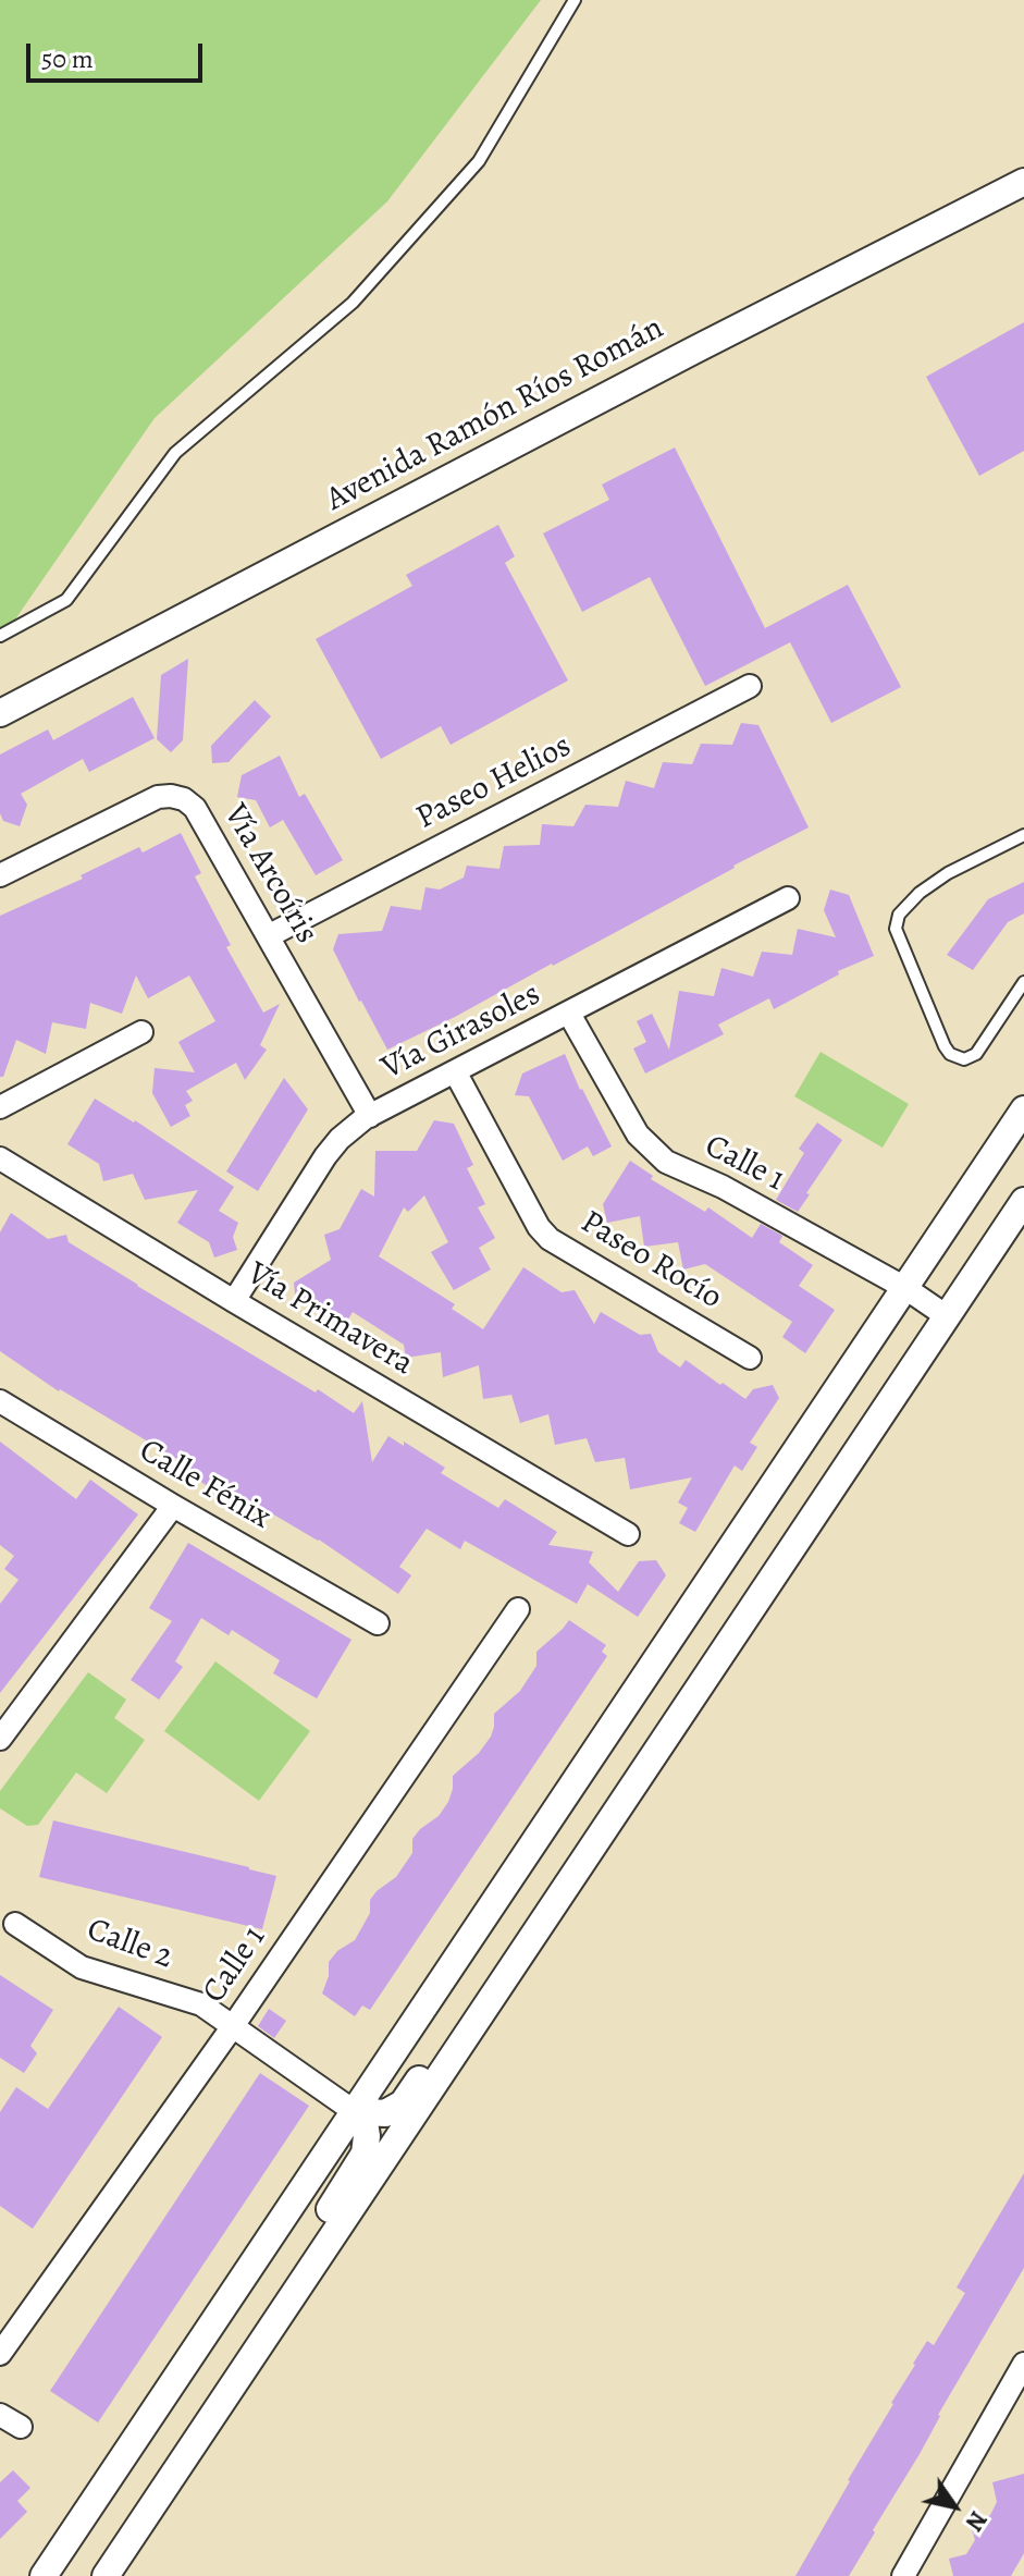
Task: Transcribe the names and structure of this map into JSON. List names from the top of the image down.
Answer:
{
  "streets": {
    "street": [
      "Avenida Ramón Ríos Román",
      "Paseo Helios",
      "Vía Arcoíris",
      "Vía Girasoles",
      "Calle 1",
      "Paseo Rocío",
      "Vía Primavera",
      "Calle Fénix",
      "Calle 2"
    ]
  },
  "crossings": [
    ["Paseo Helios", "Vía Arcoíris"],
    ["Vía Arcoíris", "Vía Girasoles"],
    ["Vía Girasoles", "Calle 1"],
    ["Vía Girasoles", "Paseo Rocío"],
    ["Vía Girasoles", "Vía Primavera"],
    ["Calle 1", "Calle 2"]
  ],
  "scale_bar": "50 m",
  "north": "bottom right"
}
